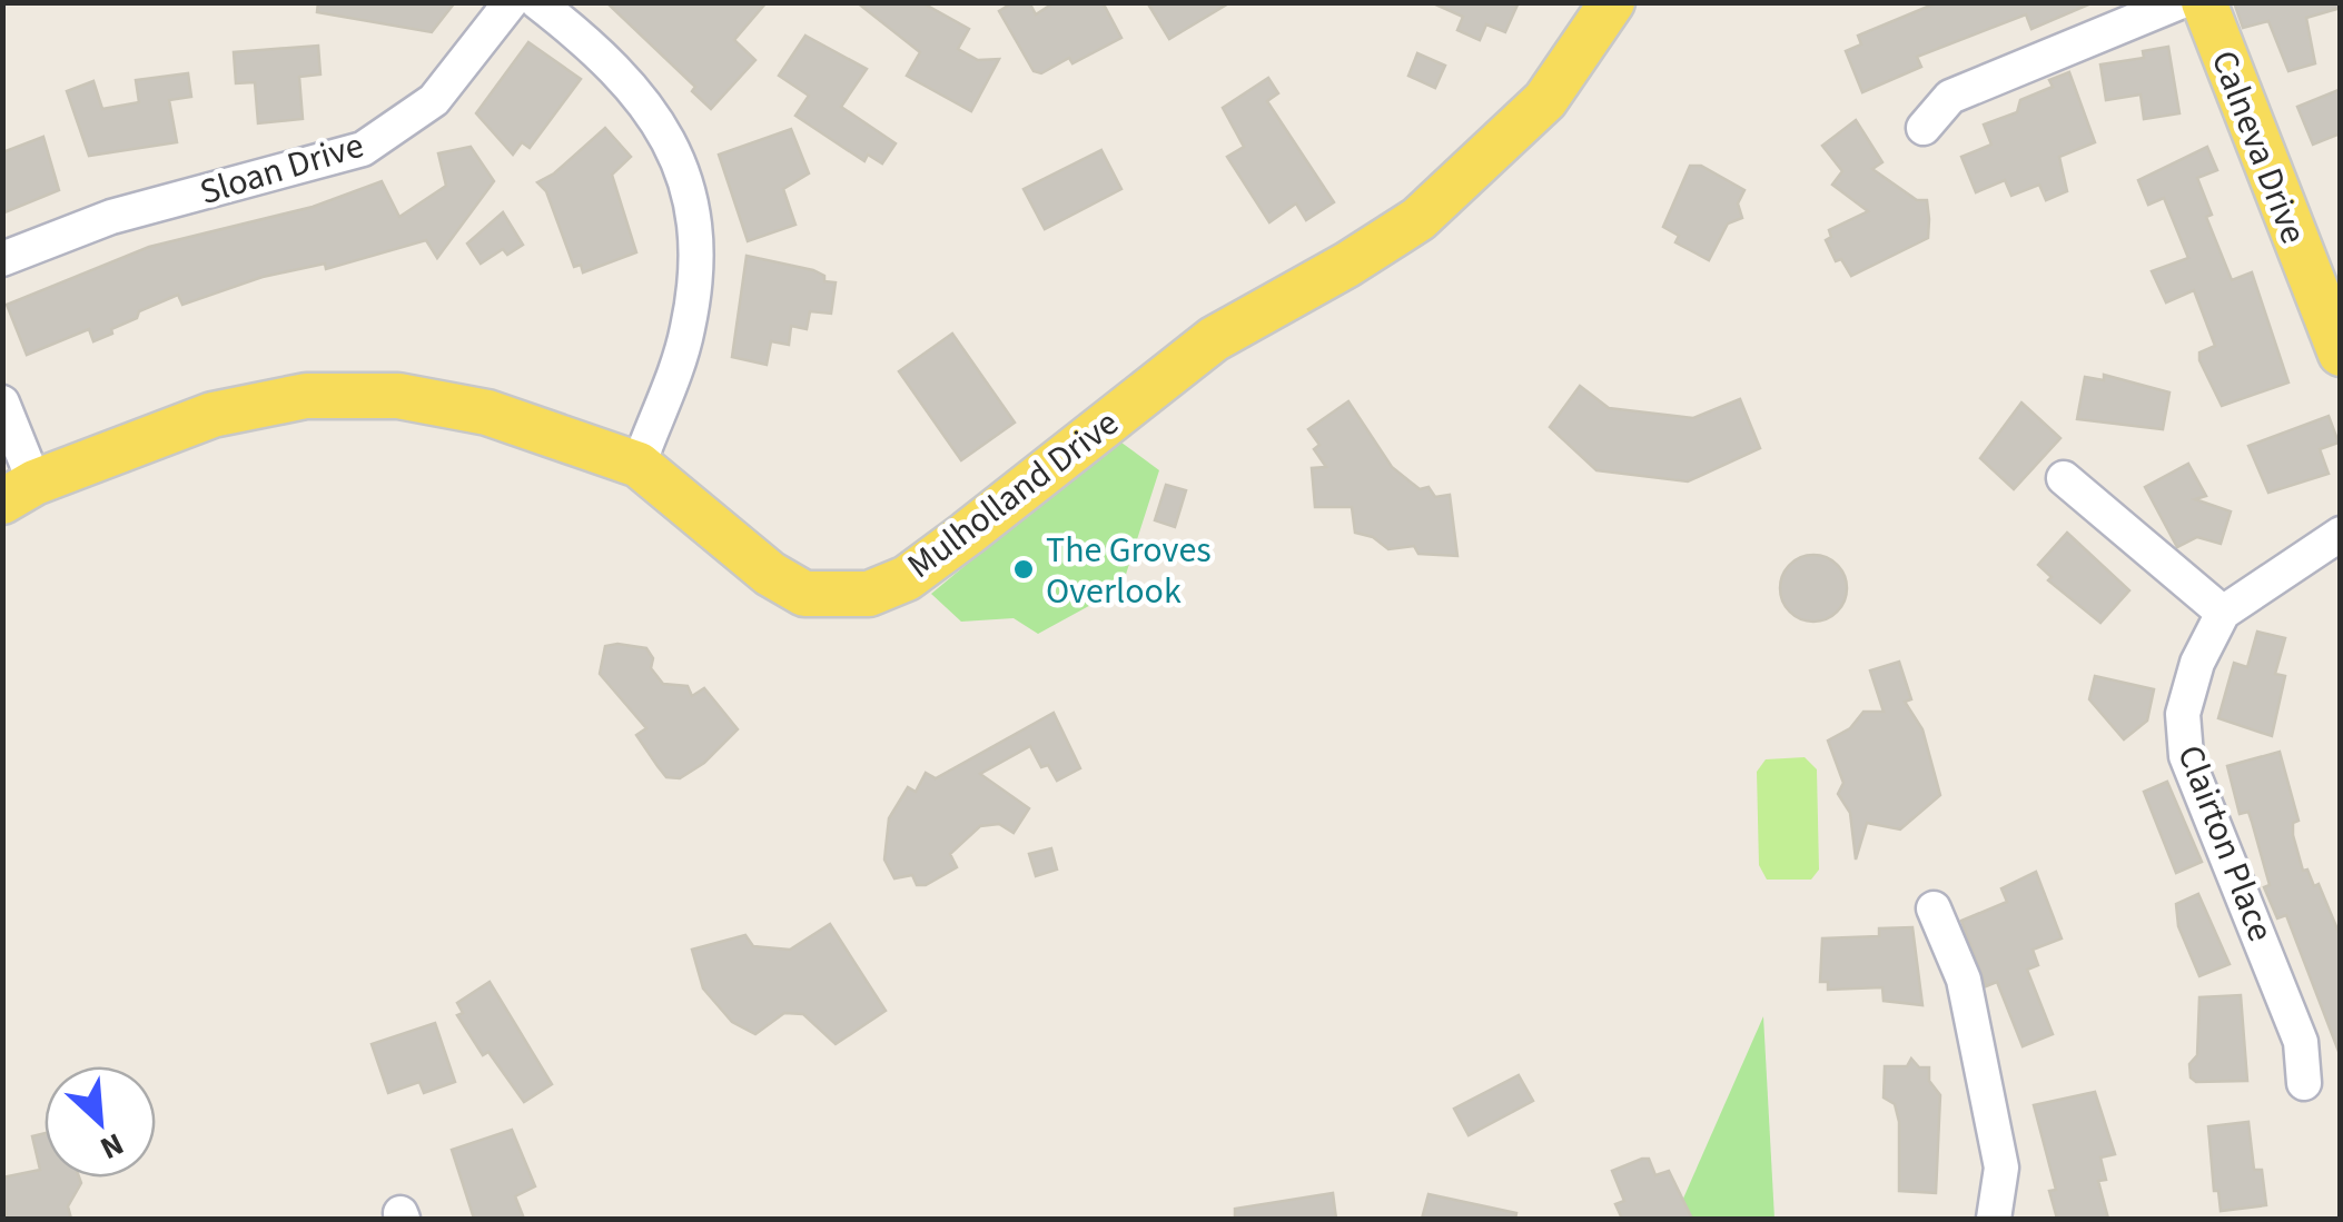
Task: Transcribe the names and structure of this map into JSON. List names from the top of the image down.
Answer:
{
  "streets": {
    "main road": ["Calneva Drive", "Mulholland Drive"],
    "street": ["Sloan Drive", "Clairton Place"]
  },
  "places": ["The Groves Overlook"],
  "north": "bottom right"
}
